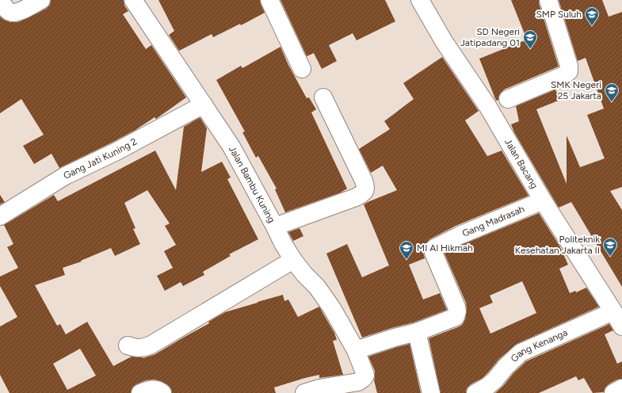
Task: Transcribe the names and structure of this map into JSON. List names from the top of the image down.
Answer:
{
  "streets": {
    "street": [
      "Gang Jati Kuning 2",
      "Jalan Bacang",
      "Jalan Bambu Kuning",
      "Gang Madrasah",
      "Gang Kenanga"
    ]
  },
  "crossings": [
    ["Gang Jati Kuning 2", "Jalan Bambu Kuning"],
    ["Jalan Bacang", "Gang Madrasah"],
    ["Jalan Bacang", "Gang Kenanga"]
  ],
  "places": {
    "school or university": [
      "SMP Suluh",
      "SD Negeri Jatipadang 01",
      "SMK Negeri 25 Jakarta",
      "Politeknik Kesehatan Jakarta II",
      "MI Al Hikmah"
    ]
  }
}
